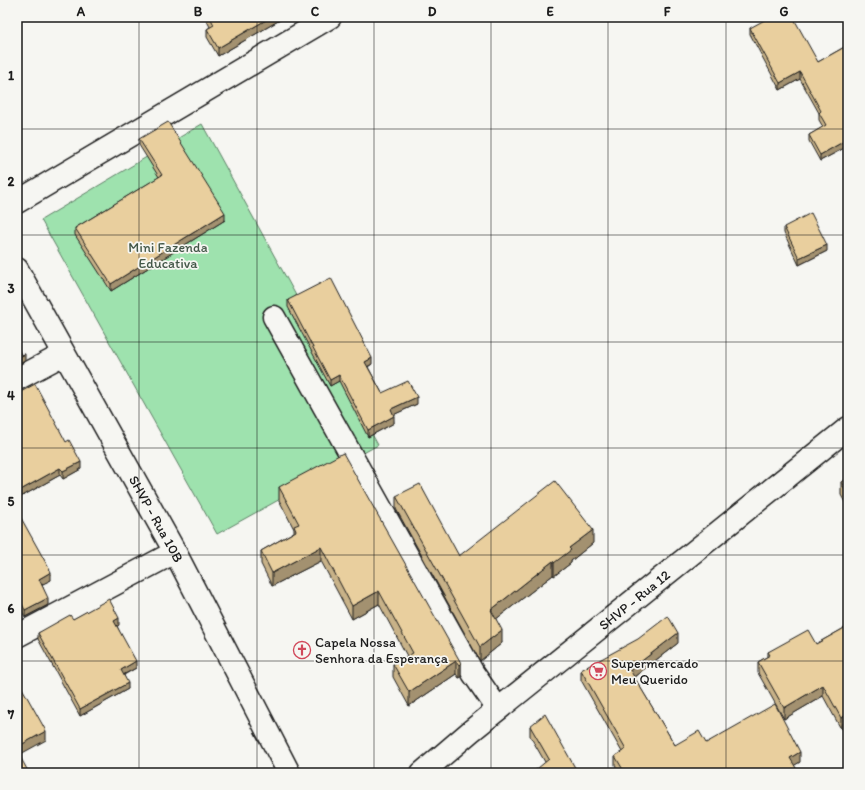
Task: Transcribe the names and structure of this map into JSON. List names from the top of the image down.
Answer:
{
  "streets": {
    "street": ["SHVP - Rua 10B", "SHVP - Rua 12"]
  },
  "parks": ["Mini Fazenda Educativa"],
  "places": {
    "church": ["Capela Nossa Senhora da Esperança"],
    "supermarket": ["Supermercado Meu Querido"]
  },
  "grid": {
    "columns": [
      "A",
      "B",
      "C",
      "D",
      "E",
      "F",
      "G"
    ],
    "rows": [
      "1",
      "2",
      "3",
      "4",
      "5",
      "6",
      "7"
    ]
  }
}
